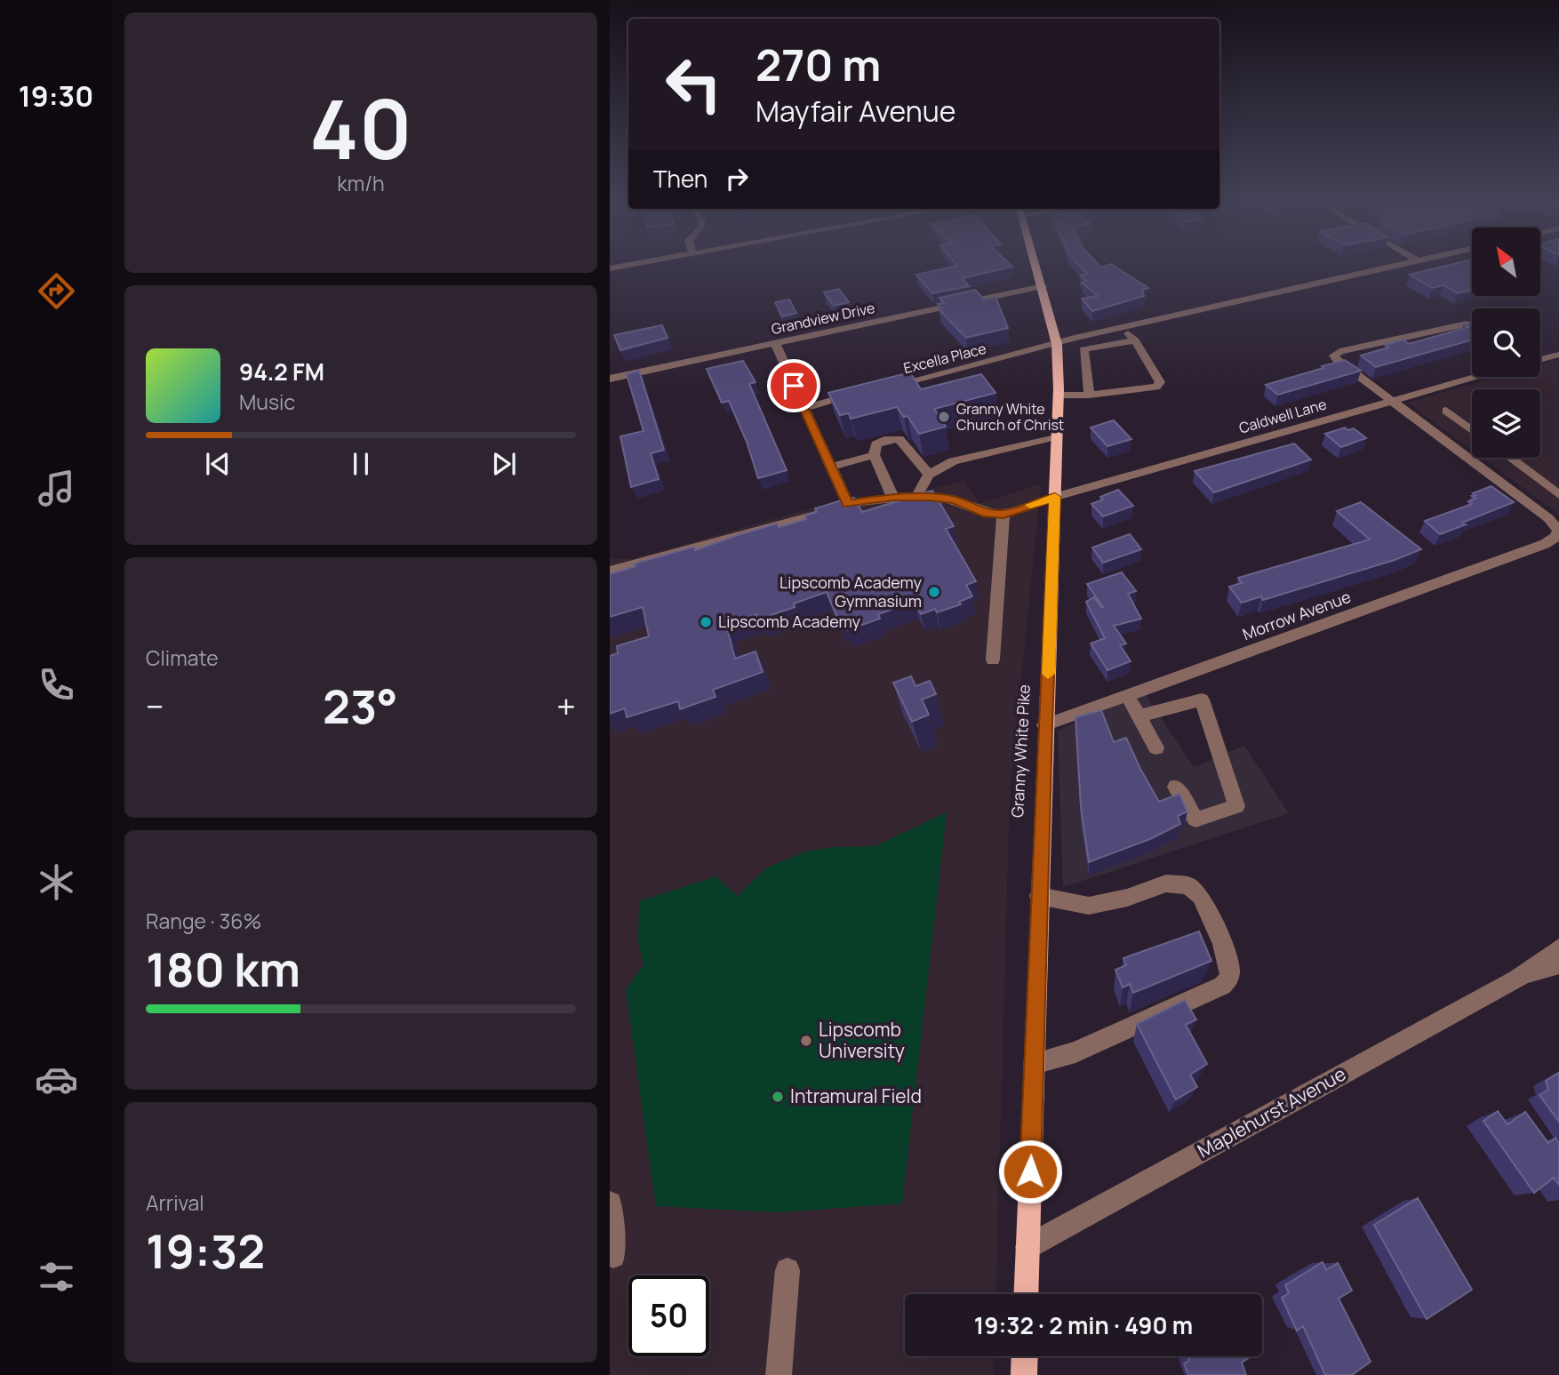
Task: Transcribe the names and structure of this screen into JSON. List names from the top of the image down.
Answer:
{
  "streets": {
    "main road": ["Granny White Pike"],
    "street": [
      "Grandview Drive",
      "Excella Place",
      "Caldwell Lane",
      "Morrow Avenue",
      "Maplehurst Avenue"
    ]
  },
  "crossings": [
    ["Grandview Drive", "Granny White Pike"],
    ["Excella Place", "Granny White Pike"],
    ["Caldwell Lane", "Granny White Pike"],
    ["Morrow Avenue", "Granny White Pike"],
    ["Granny White Pike", "Maplehurst Avenue"]
  ],
  "places": [
    "Granny White Church of Christ",
    "Lipscomb Academy Gymnasium",
    "Lipscomb Academy",
    "Lipscomb University",
    "Intramural Field"
  ],
  "north": "top left",
  "page": {
    "tabs": "19:30",
    "tile": [
      ["40", "km/h"],
      "Climate",
      ["Range · 36%", "180 km"],
      ["Arrival", "19:32"]
    ],
    "turn": ["270 m", "Mayfair Avenue"],
    "then": "Then",
    "song": ["94.2 FM", "Music"],
    "heat": ["−", "23°", "+"],
    "limit": "50",
    "trip": "19:32 · 2 min · 490 m"
  }
}
